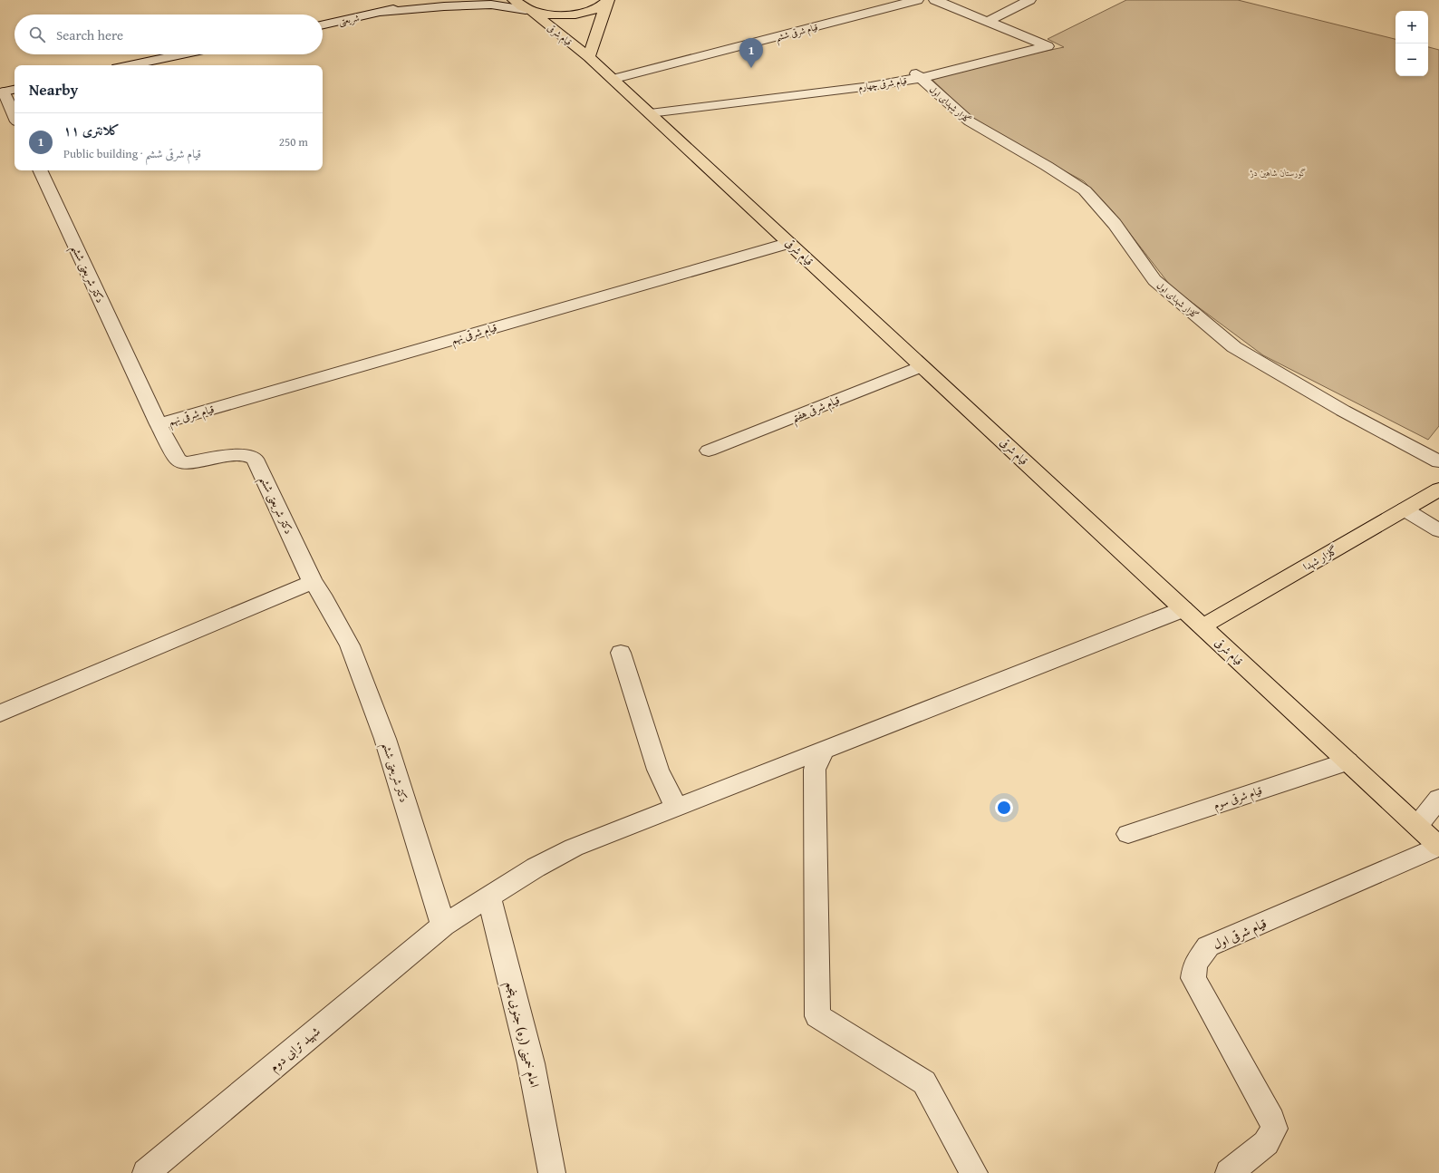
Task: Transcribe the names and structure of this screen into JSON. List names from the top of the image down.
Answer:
{
  "streets": {
    "main road": ["قیام شرقی", "گلزار شهدا"],
    "street": [
      "شریعتی",
      "قیام شرقی ششم",
      "قیام شرقی چهارم",
      "گلزار شهدای اول",
      "دکتر شریعتی ششم",
      "قیام شرقی نهم",
      "قیام شرقی هفتم",
      "قیام شرقی سوم",
      "قیام شرقی اول",
      "امام خمینی (ره) جنوبی پنجم",
      "شهید ترابی دوم"
    ]
  },
  "crossings": [
    ["شریعتی", "قیام شرقی"],
    ["قیام شرقی ششم", "قیام شرقی"],
    ["قیام شرقی", "قیام شرقی چهارم"],
    ["قیام شرقی", "قیام شرقی نهم"],
    ["قیام شرقی", "قیام شرقی هفتم"],
    ["قیام شرقی", "گلزار شهدا"],
    ["قیام شرقی", "قیام شرقی سوم"],
    ["قیام شرقی", "قیام شرقی اول"],
    ["قیام شرقی", "شهید ترابی دوم"],
    ["قیام شرقی چهارم", "گلزار شهدای اول"],
    ["دکتر شریعتی ششم", "قیام شرقی نهم"],
    ["دکتر شریعتی ششم", "شهید ترابی دوم"],
    ["امام خمینی (ره) جنوبی پنجم", "شهید ترابی دوم"]
  ],
  "parks": ["گورستان شاهین دژ"],
  "page": {
    "map_buttons": ["+", "−"],
    "search": "Search here",
    "pins": "1",
    "heading": "Nearby",
    "list": [
      {
        "mark": "1",
        "name": "کلانتری ۱۱",
        "note": "Public building · قیام شرقی ششم",
        "value": "250 m"
      }
    ]
  }
}
